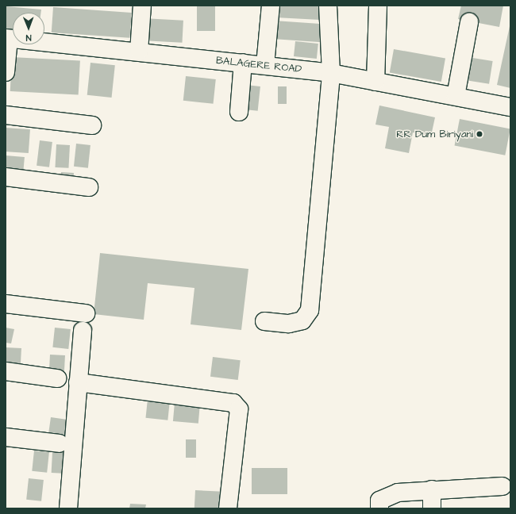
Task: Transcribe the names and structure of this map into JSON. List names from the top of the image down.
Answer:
{
  "streets": {
    "street": ["BALAGERE ROAD"]
  },
  "places": ["RR Dum Biriyani"],
  "north": "bottom"
}
